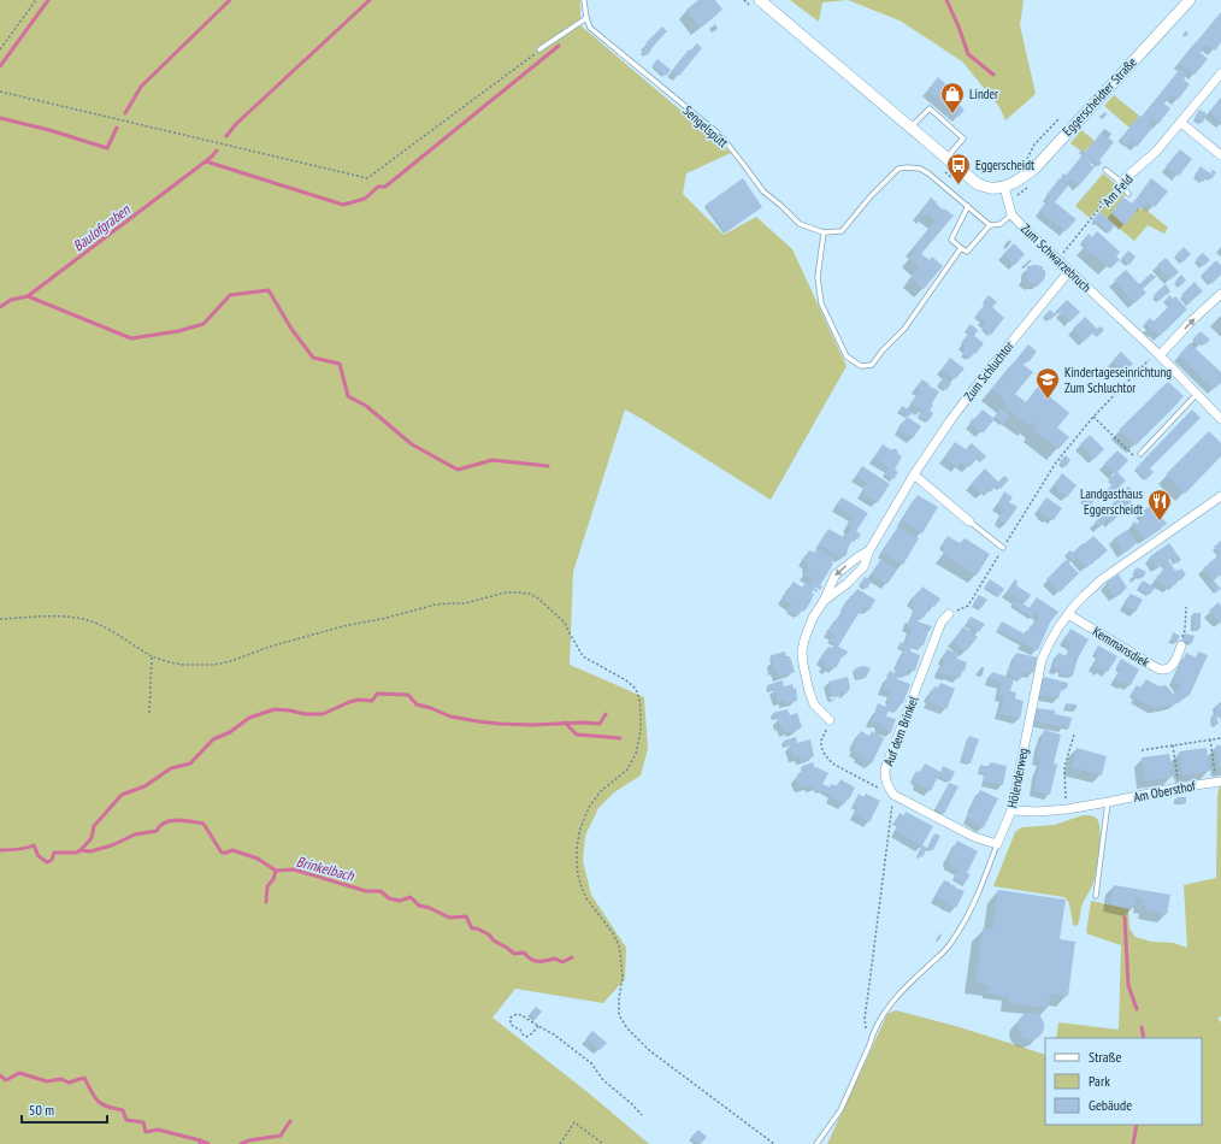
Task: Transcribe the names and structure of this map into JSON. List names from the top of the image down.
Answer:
{
  "streets": {
    "street": [
      "Eggerscheidter Straße",
      "Am Feld",
      "Zum Schwarzebruch",
      "Zum Schluchtor",
      "Kemmansdiek",
      "Auf dem Brinkel",
      "Hölenderweg",
      "Am Obersthof"
    ],
    "lane": ["Sengelspütt"]
  },
  "crossings": [
    ["Eggerscheidter Straße", "Zum Schwarzebruch"],
    ["Am Feld", "Zum Schwarzebruch"],
    ["Zum Schwarzebruch", "Zum Schluchtor"],
    ["Kemmansdiek", "Hölenderweg"],
    ["Hölenderweg", "Am Obersthof"]
  ],
  "water": ["Baulofgraben", "Brinkelbach"],
  "places": {
    "shop": ["Linder"],
    "bus stop": ["Eggerscheidt"],
    "school or university": ["Kindertageseinrichtung Zum Schluchtor"],
    "restaurant": ["Landgasthaus Eggerscheidt"]
  },
  "legend": ["Straße", "Park", "Gebäude"],
  "scale_bar": "50 m"
}
